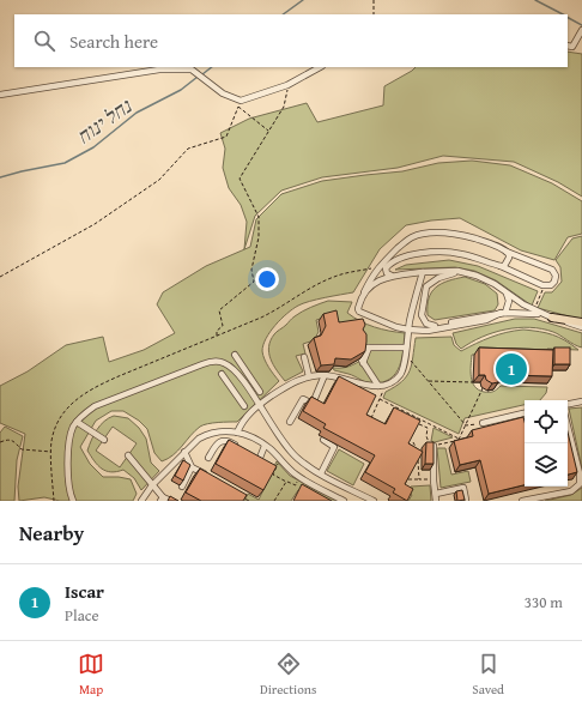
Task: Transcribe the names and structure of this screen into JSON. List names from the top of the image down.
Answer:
{
  "water": ["נחל ינוח"],
  "page": {
    "search": "Search here",
    "pins": "1",
    "heading": "Nearby",
    "list": [
      {
        "mark": "1",
        "name": "Iscar",
        "note": "Place",
        "value": "330 m"
      }
    ],
    "nav": ["Map", "Directions", "Saved"]
  }
}
